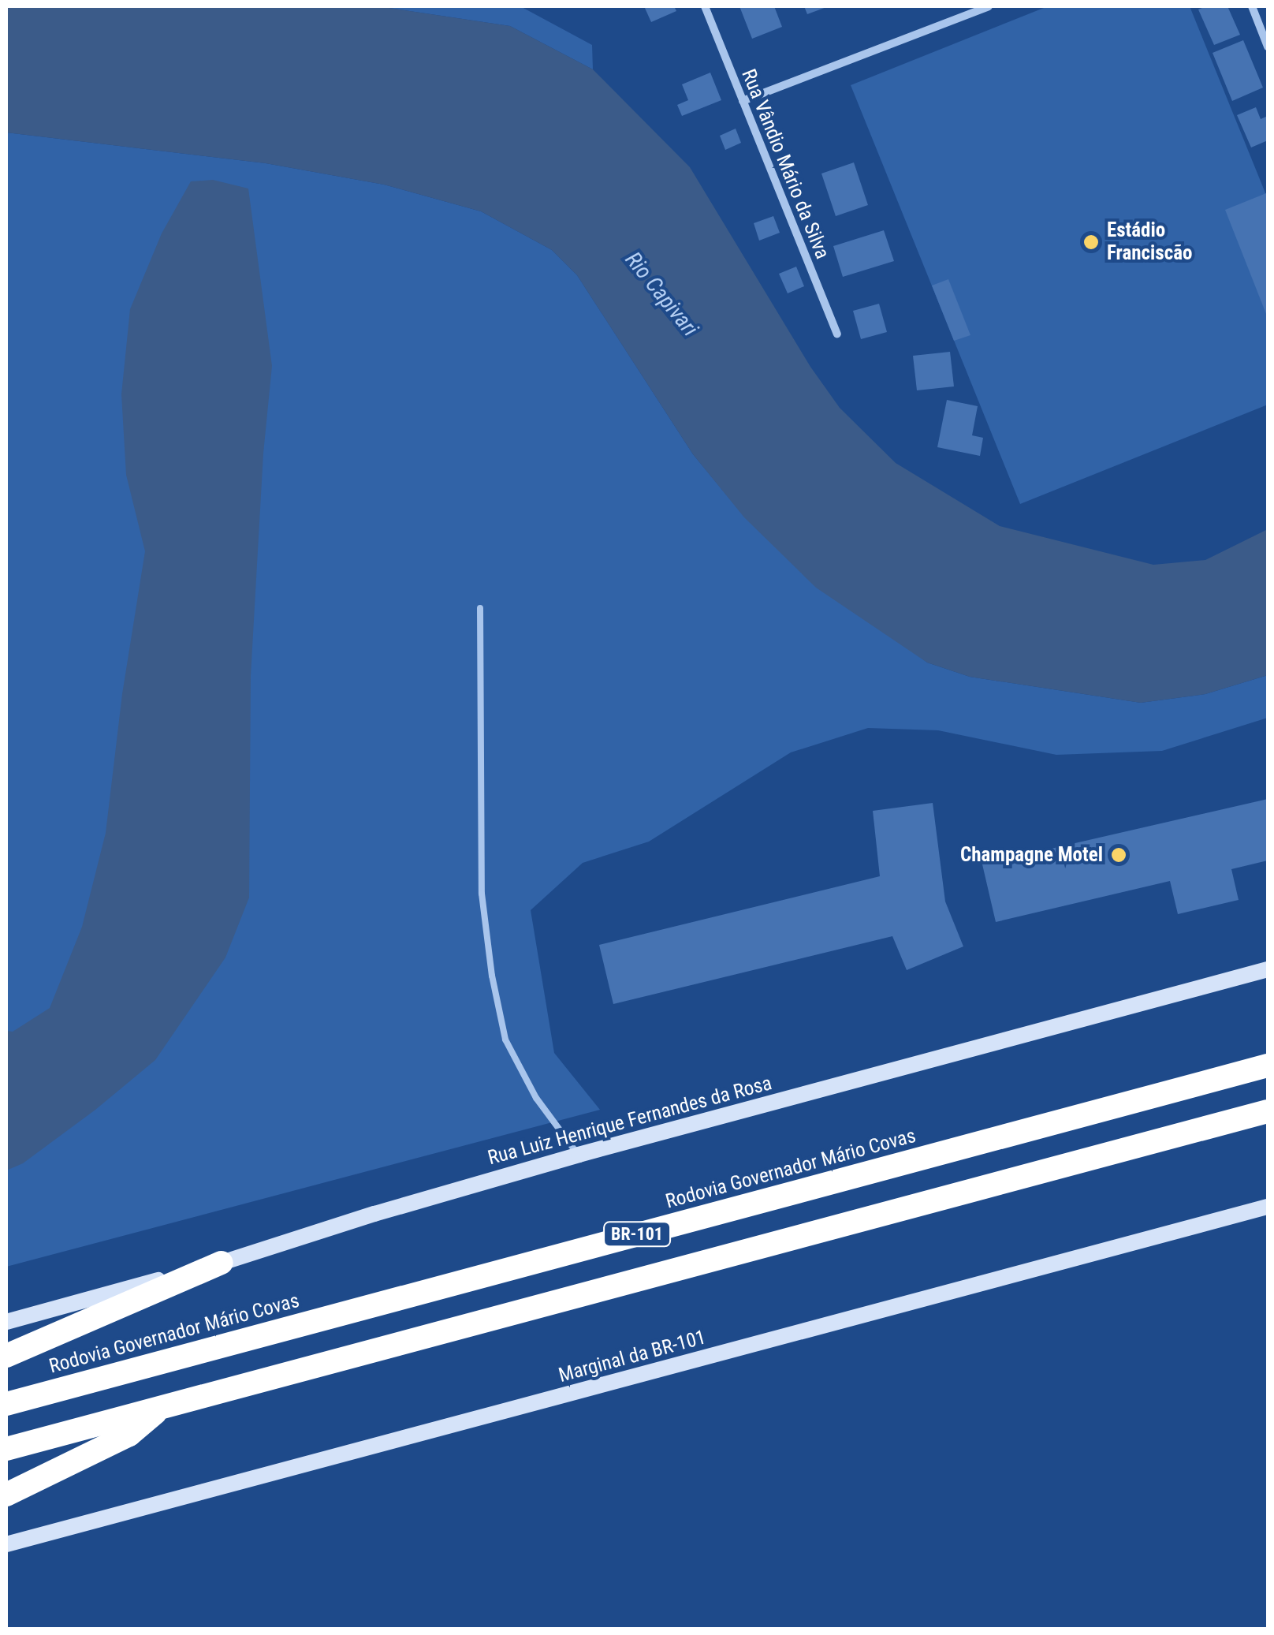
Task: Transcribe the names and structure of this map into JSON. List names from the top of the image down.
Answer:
{
  "streets": {
    "highway": ["Rodovia Governador Mário Covas", "BR-101"],
    "main road": ["Rua Luiz Henrique Fernandes da Rosa", "Marginal da BR-101"],
    "street": ["Rua Vândio Mário da Silva"]
  },
  "water": ["Rio Capivari"],
  "places": ["Estádio Franciscão", "Champagne Motel"]
}
